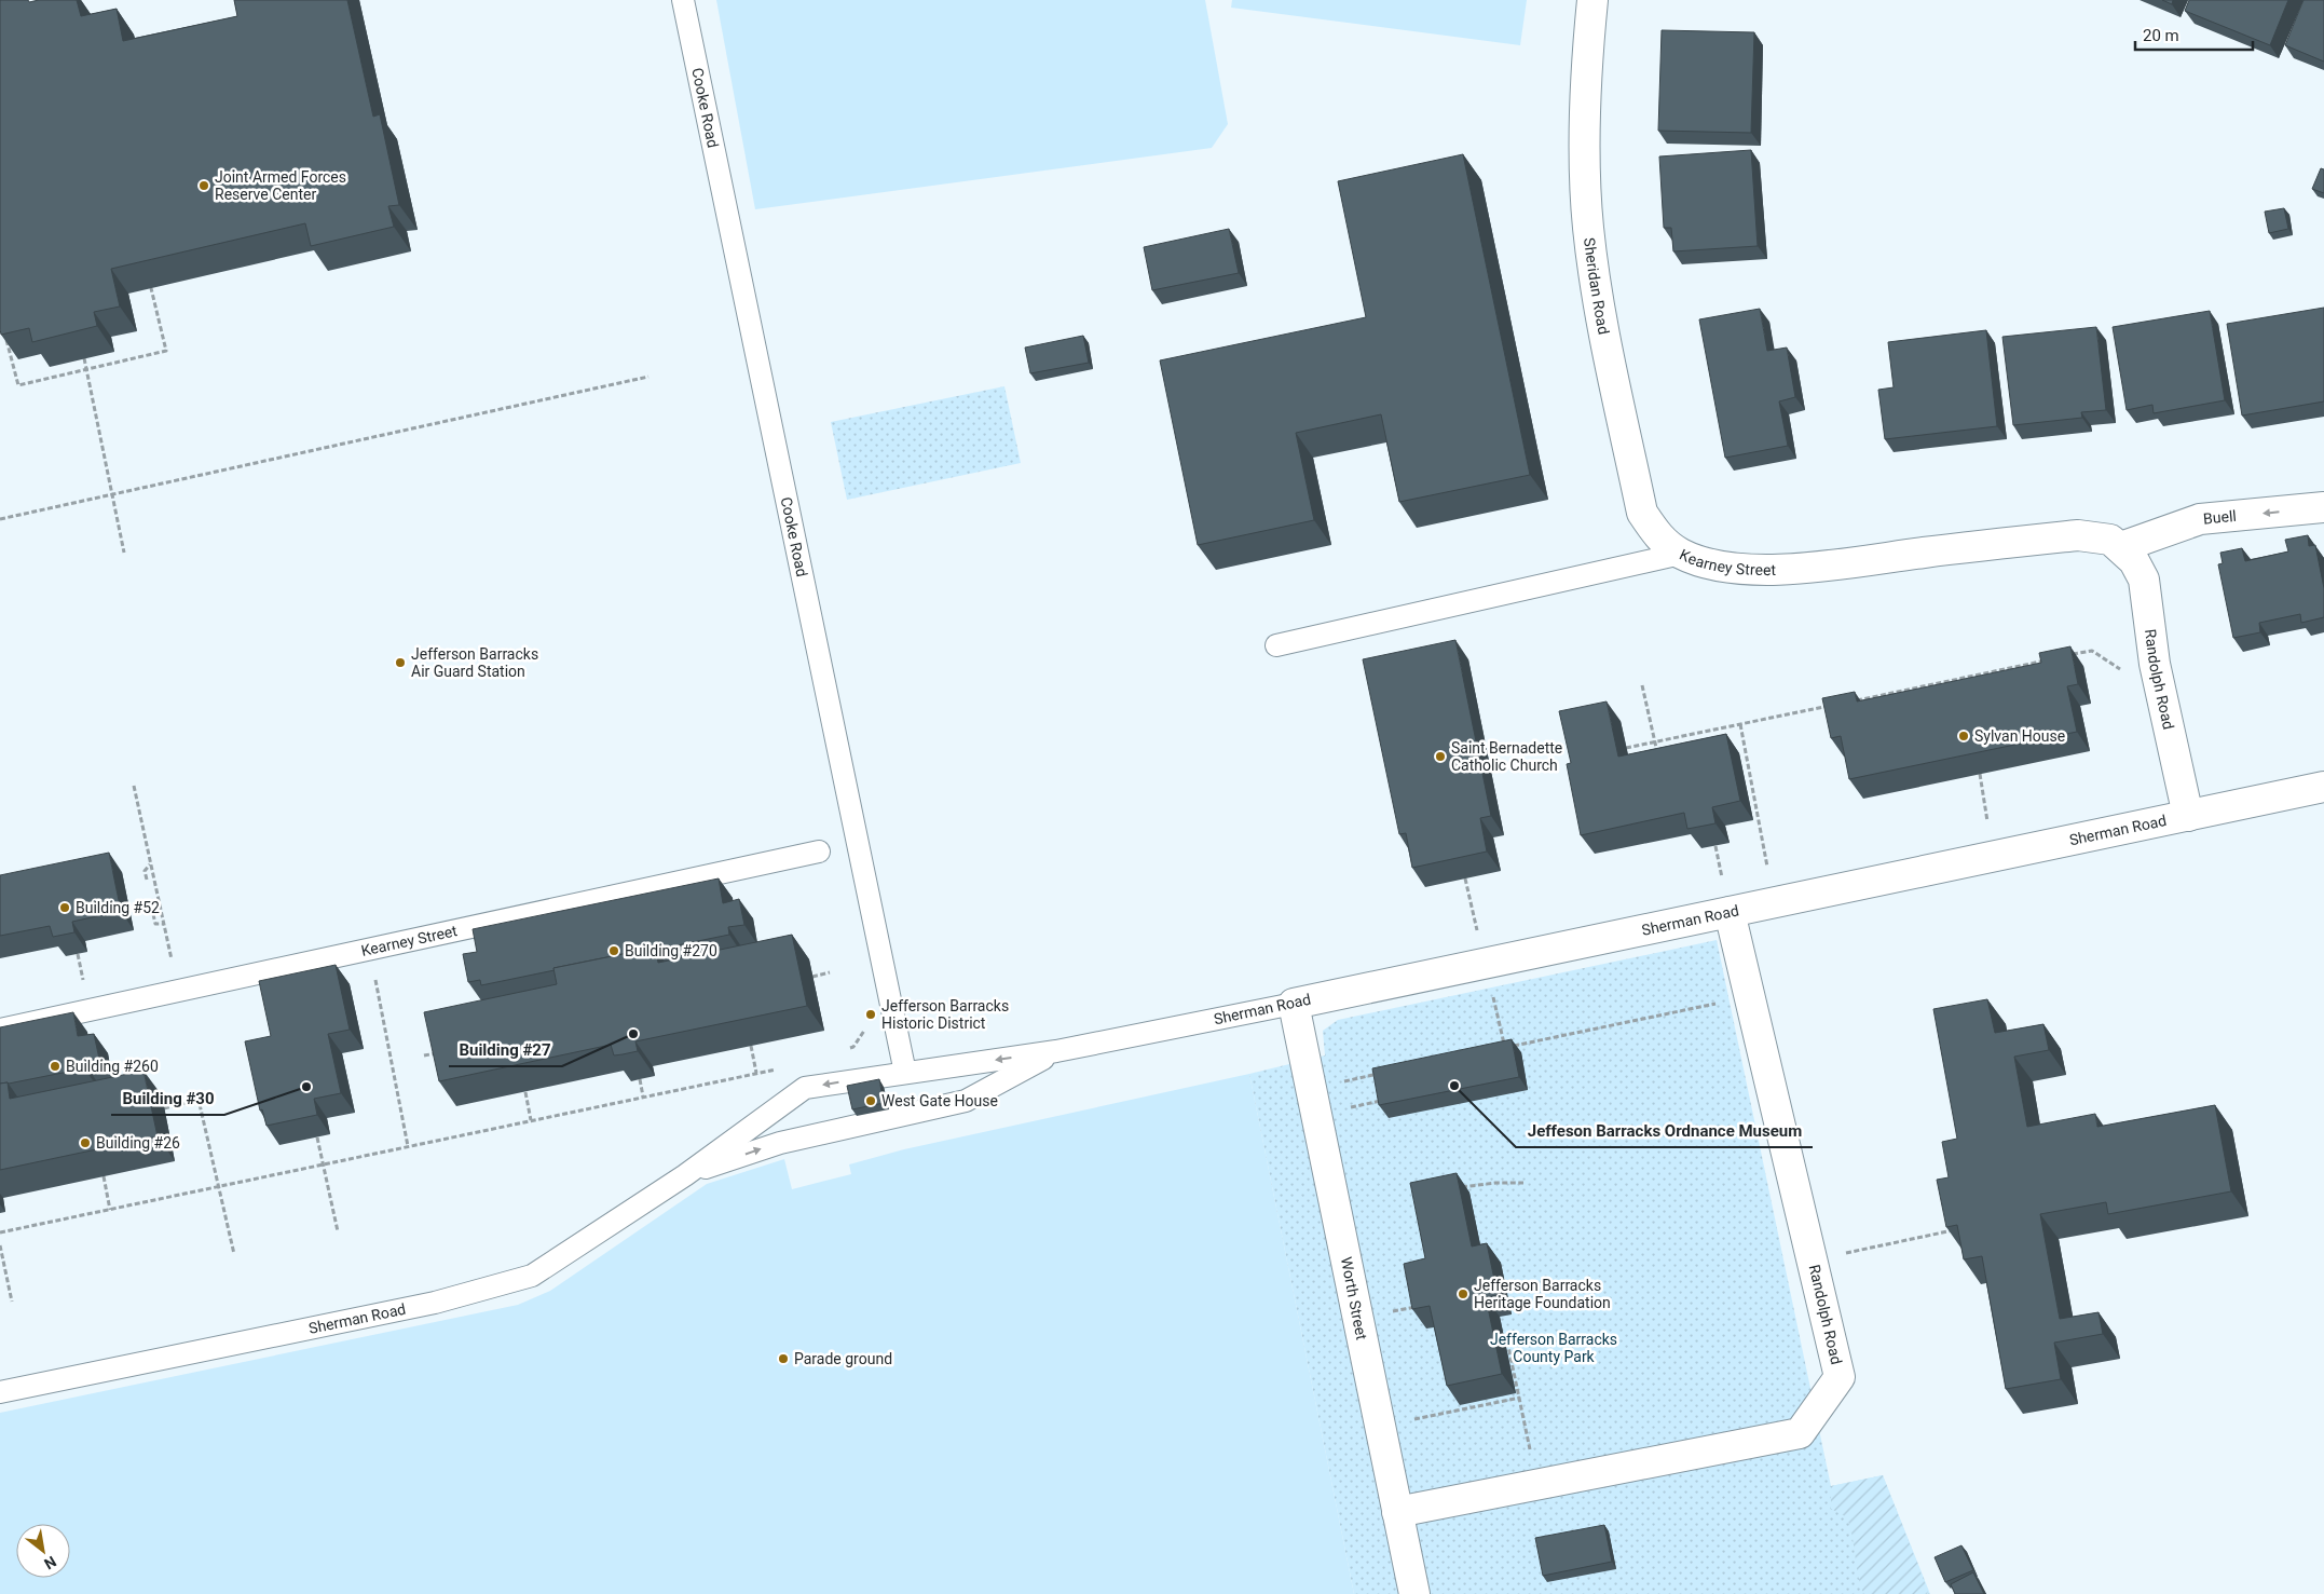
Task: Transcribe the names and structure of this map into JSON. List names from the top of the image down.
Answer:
{
  "streets": {
    "street": [
      "Sheridan Road",
      "Buell",
      "Kearney Street",
      "Randolph Road",
      "Sherman Road",
      "Worth Street"
    ],
    "lane": ["Cooke Road"]
  },
  "crossings": [
    ["Sheridan Road", "Kearney Street"],
    ["Buell", "Kearney Street"],
    ["Buell", "Randolph Road"],
    ["Kearney Street", "Randolph Road"],
    ["Randolph Road", "Sherman Road"],
    ["Randolph Road", "Worth Street"],
    ["Sherman Road", "Worth Street"]
  ],
  "one_way": ["Buell"],
  "parks": ["Jefferson Barracks County Park"],
  "places": [
    "Joint Armed Forces Reserve Center",
    "Jefferson Barracks Air Guard Station",
    "Sylvan House",
    "Saint Bernadette Catholic Church",
    "Building #52",
    "Building #270",
    "Jefferson Barracks Historic District",
    "Building #27",
    "Building #260",
    "Jeffeson Barracks Ordnance Museum",
    "Building #30",
    "West Gate House",
    "Building #26",
    "Jefferson Barracks Heritage Foundation",
    "Parade ground"
  ],
  "scale_bar": "20 m",
  "north": "bottom right"
}
